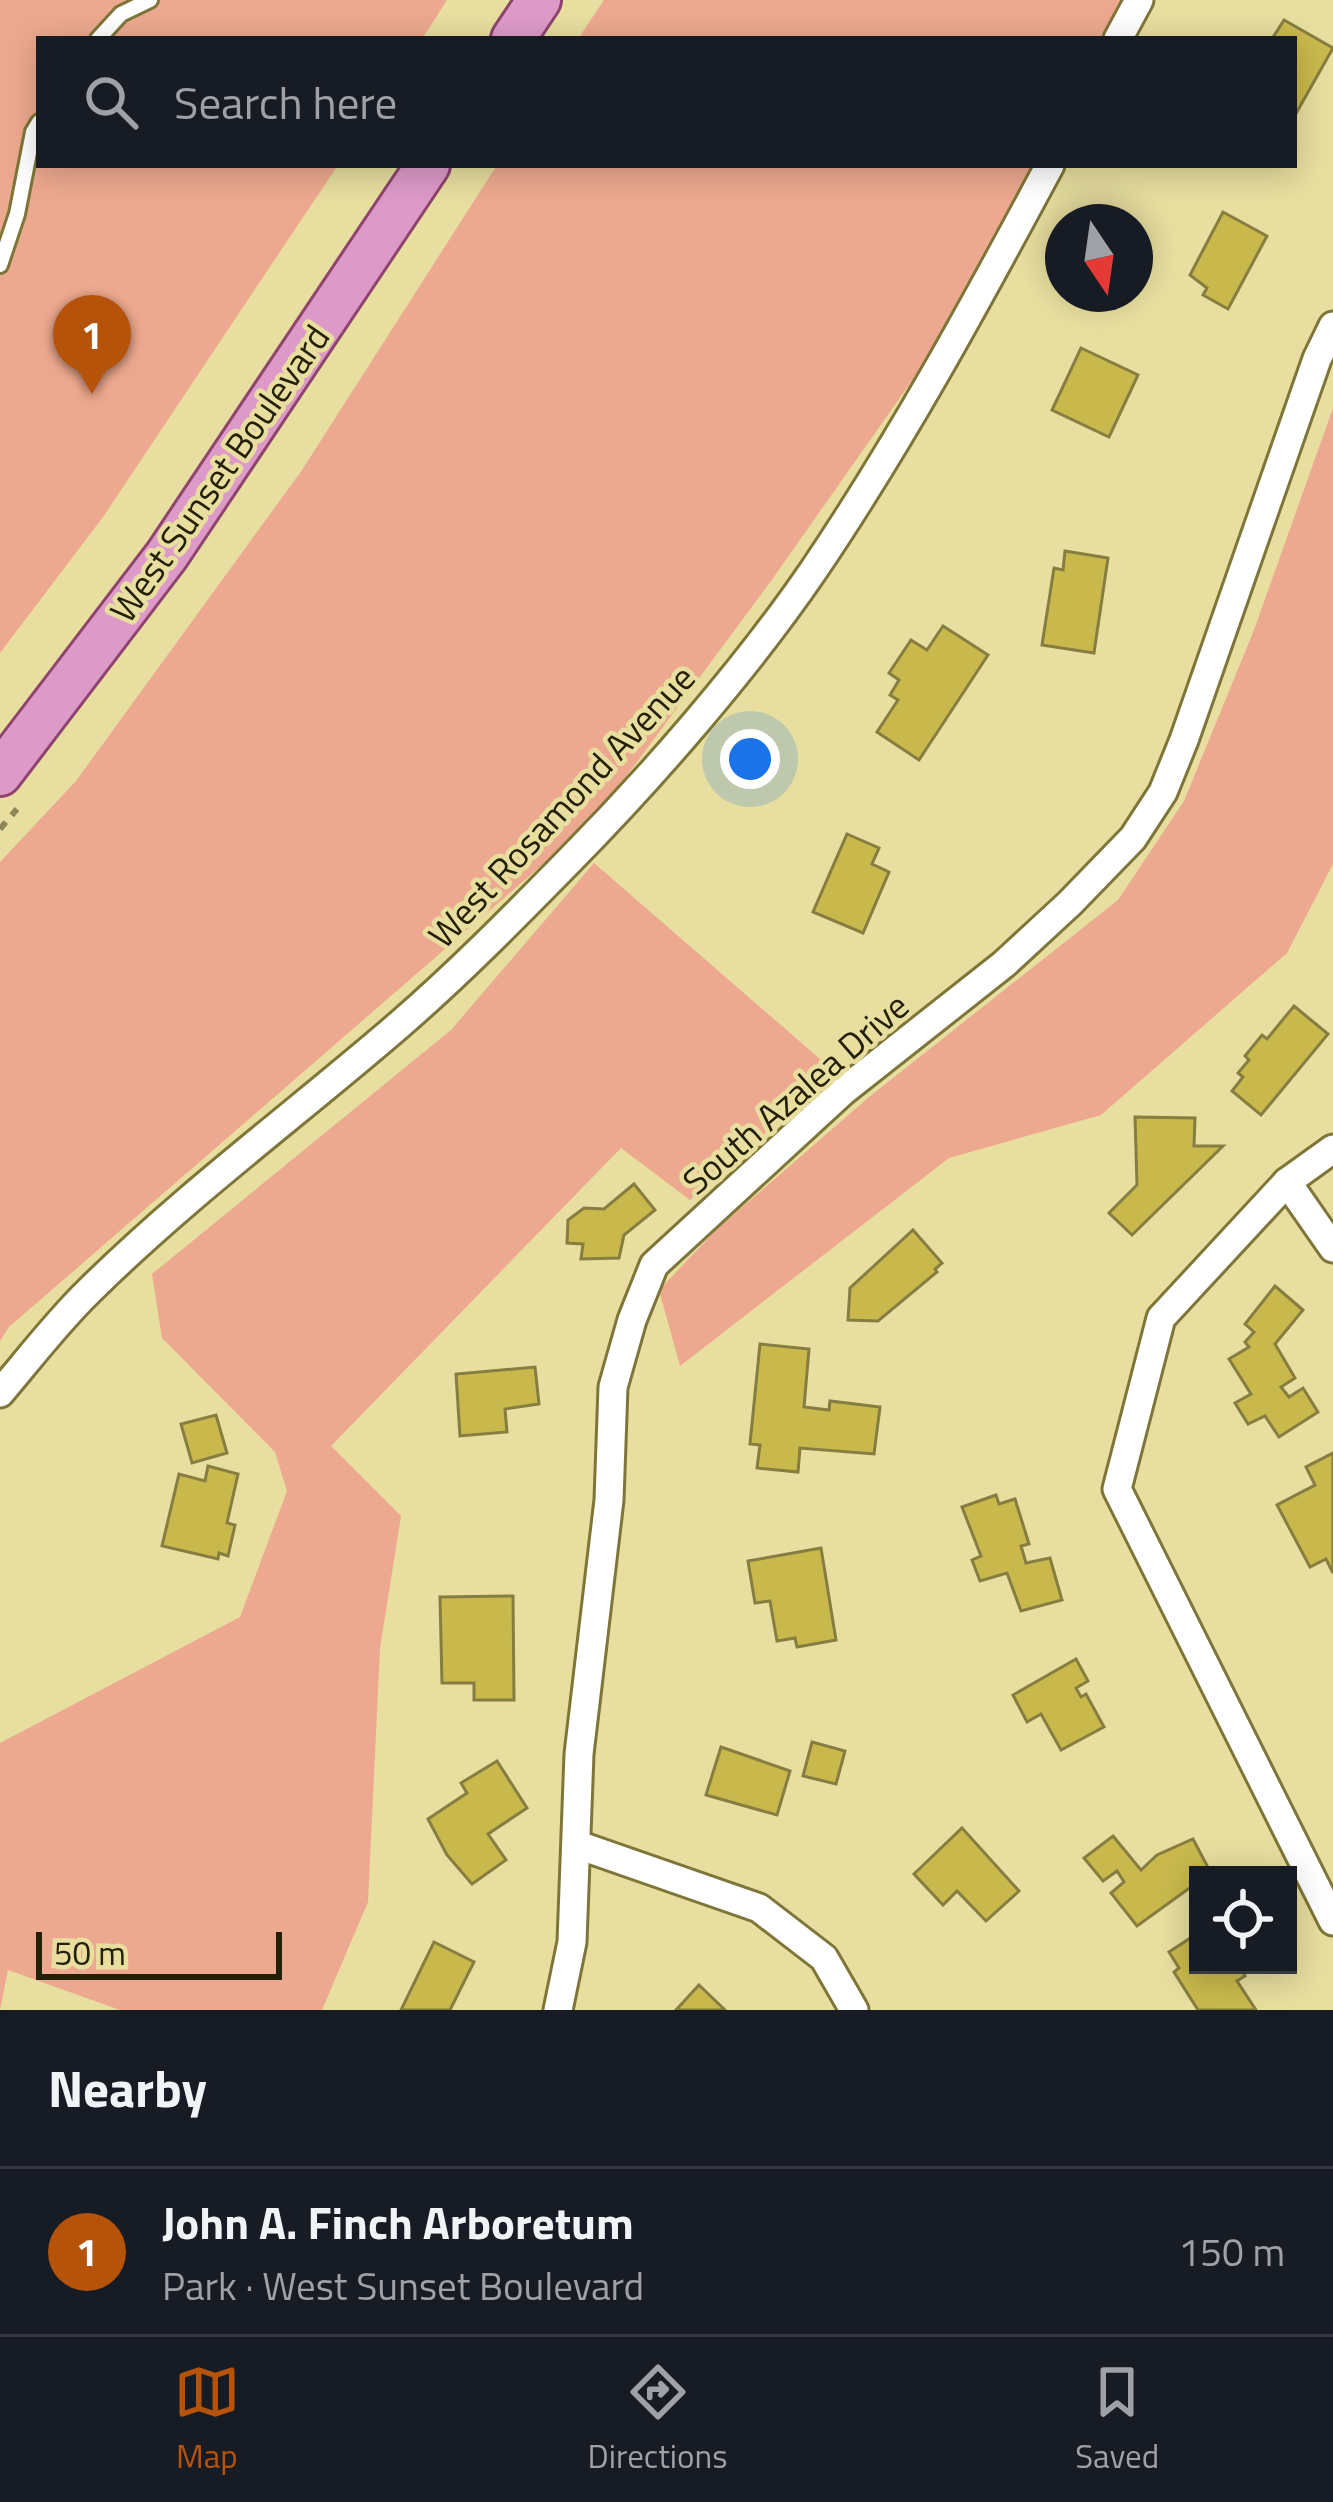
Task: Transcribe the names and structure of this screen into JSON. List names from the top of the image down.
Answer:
{
  "streets": {
    "main road": ["West Sunset Boulevard"],
    "street": ["West Rosamond Avenue", "South Azalea Drive"]
  },
  "scale_bar": "50 m",
  "north": "bottom",
  "page": {
    "search": "Search here",
    "pins": "1",
    "scale": "50 m",
    "heading": "Nearby",
    "list": [
      {
        "mark": "1",
        "name": "John A. Finch Arboretum",
        "note": "Park · West Sunset Boulevard",
        "value": "150 m"
      }
    ],
    "nav": ["Map", "Directions", "Saved"]
  }
}
